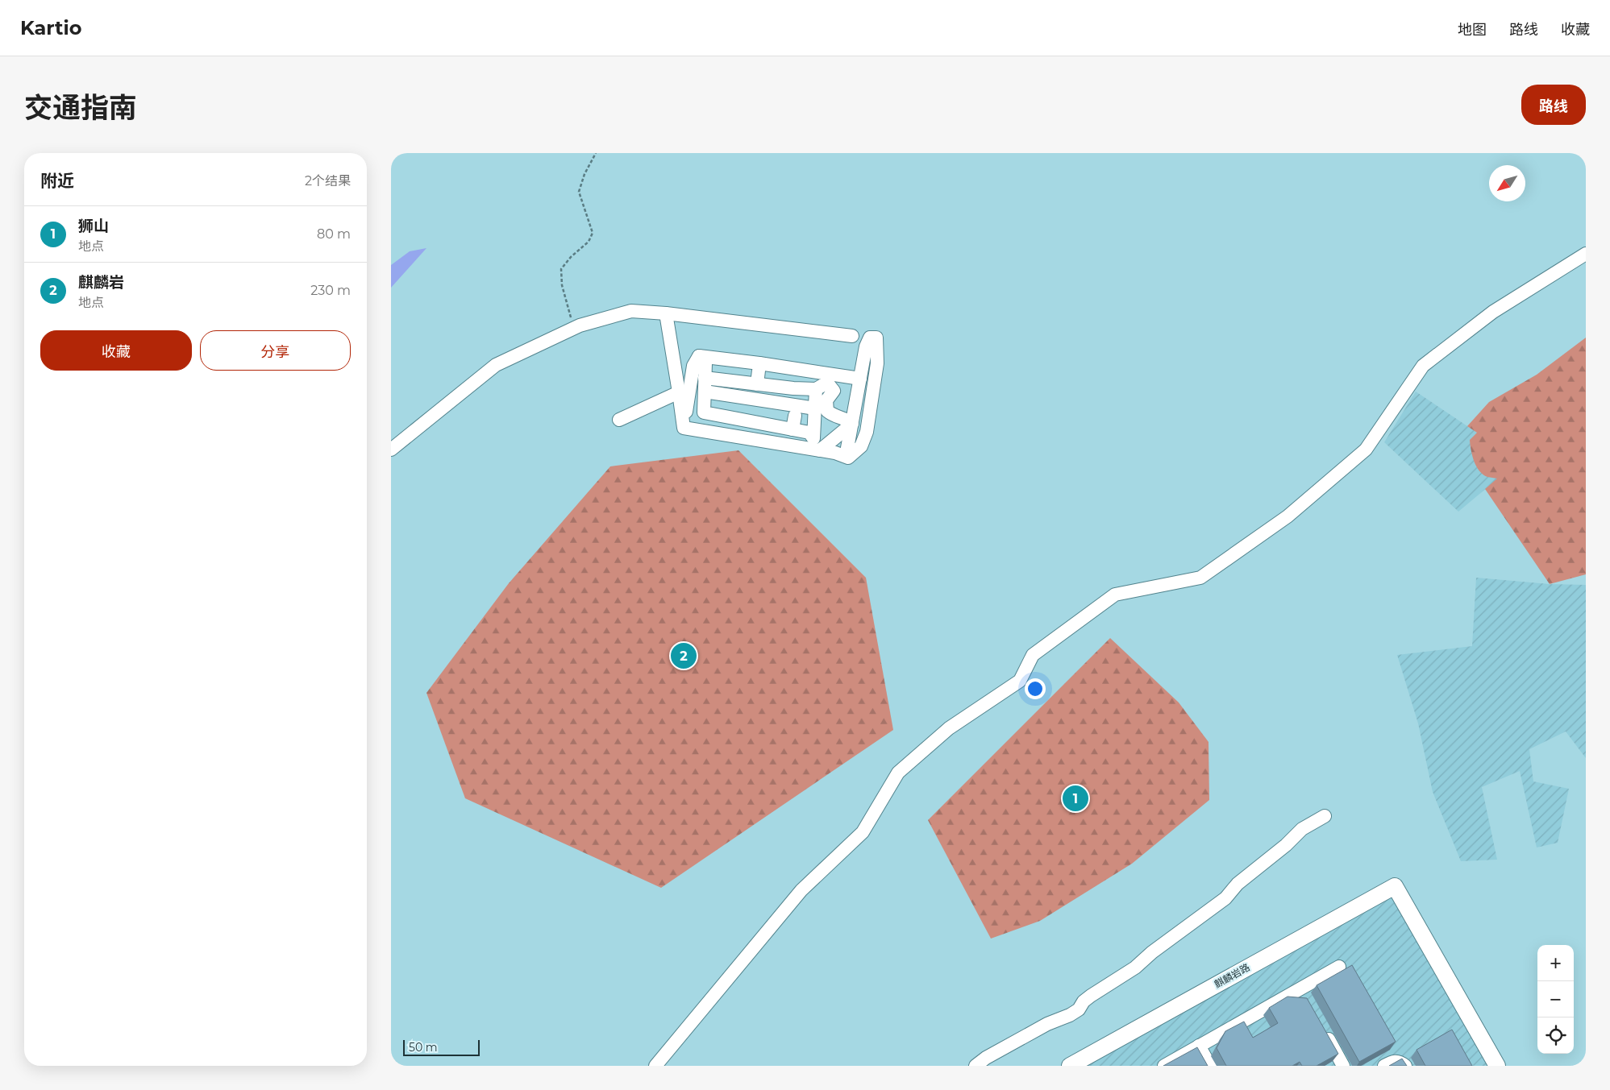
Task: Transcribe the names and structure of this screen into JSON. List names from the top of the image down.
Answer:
{
  "streets": {
    "main road": ["麒麟岩路"]
  },
  "scale_bar": "50 m",
  "north": "bottom left",
  "page": {
    "header": "Kartio",
    "nav": ["地图", "路线", "收藏"],
    "title": "交通指南",
    "buttons": [
      "路线",
      ["收藏", "分享"]
    ],
    "heading": ["附近", "2个结果"],
    "list": [
      {
        "mark": "1",
        "name": "狮山",
        "note": "地点",
        "value": "80 m"
      },
      {
        "mark": "2",
        "name": "麒麟岩",
        "note": "地点",
        "value": "230 m"
      }
    ],
    "pins": ["2", "1"],
    "map_buttons": ["+", "−"],
    "scale": "50 m"
  }
}
